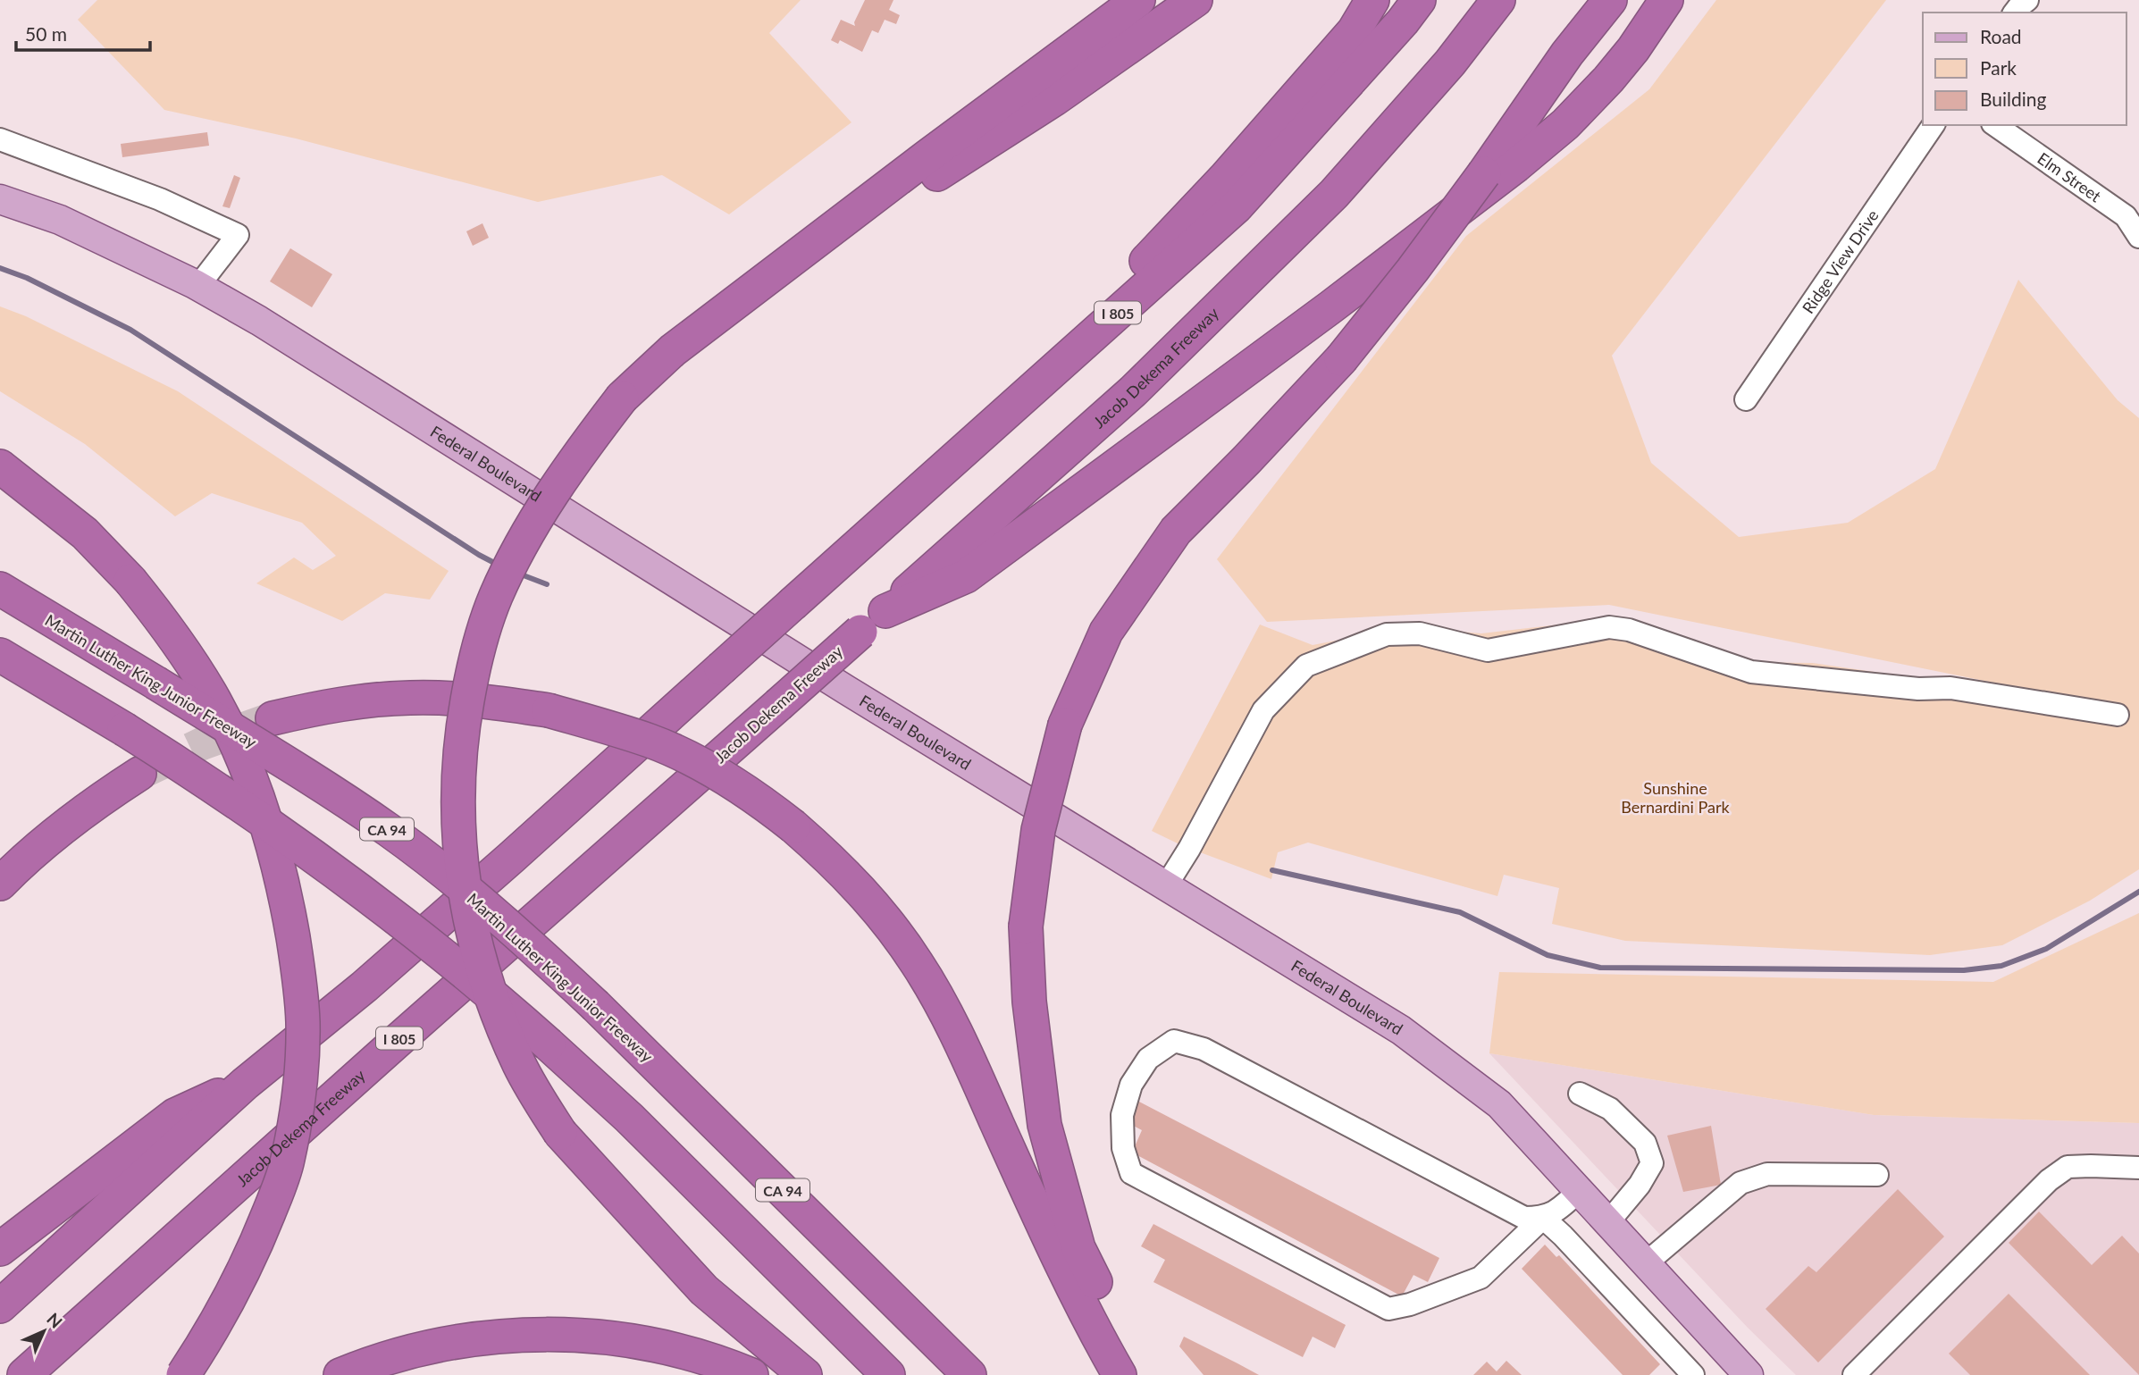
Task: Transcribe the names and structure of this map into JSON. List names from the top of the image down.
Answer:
{
  "streets": {
    "highway": [
      "I 805",
      "Jacob Dekema Freeway",
      "Martin Luther King Junior Freeway",
      "CA 94"
    ],
    "main road": ["Federal Boulevard"],
    "street": ["Elm Street", "Ridge View Drive"]
  },
  "parks": ["Sunshine Bernardini Park"],
  "legend": ["Road", "Park", "Building"],
  "scale_bar": "50 m",
  "north": "top right"
}
